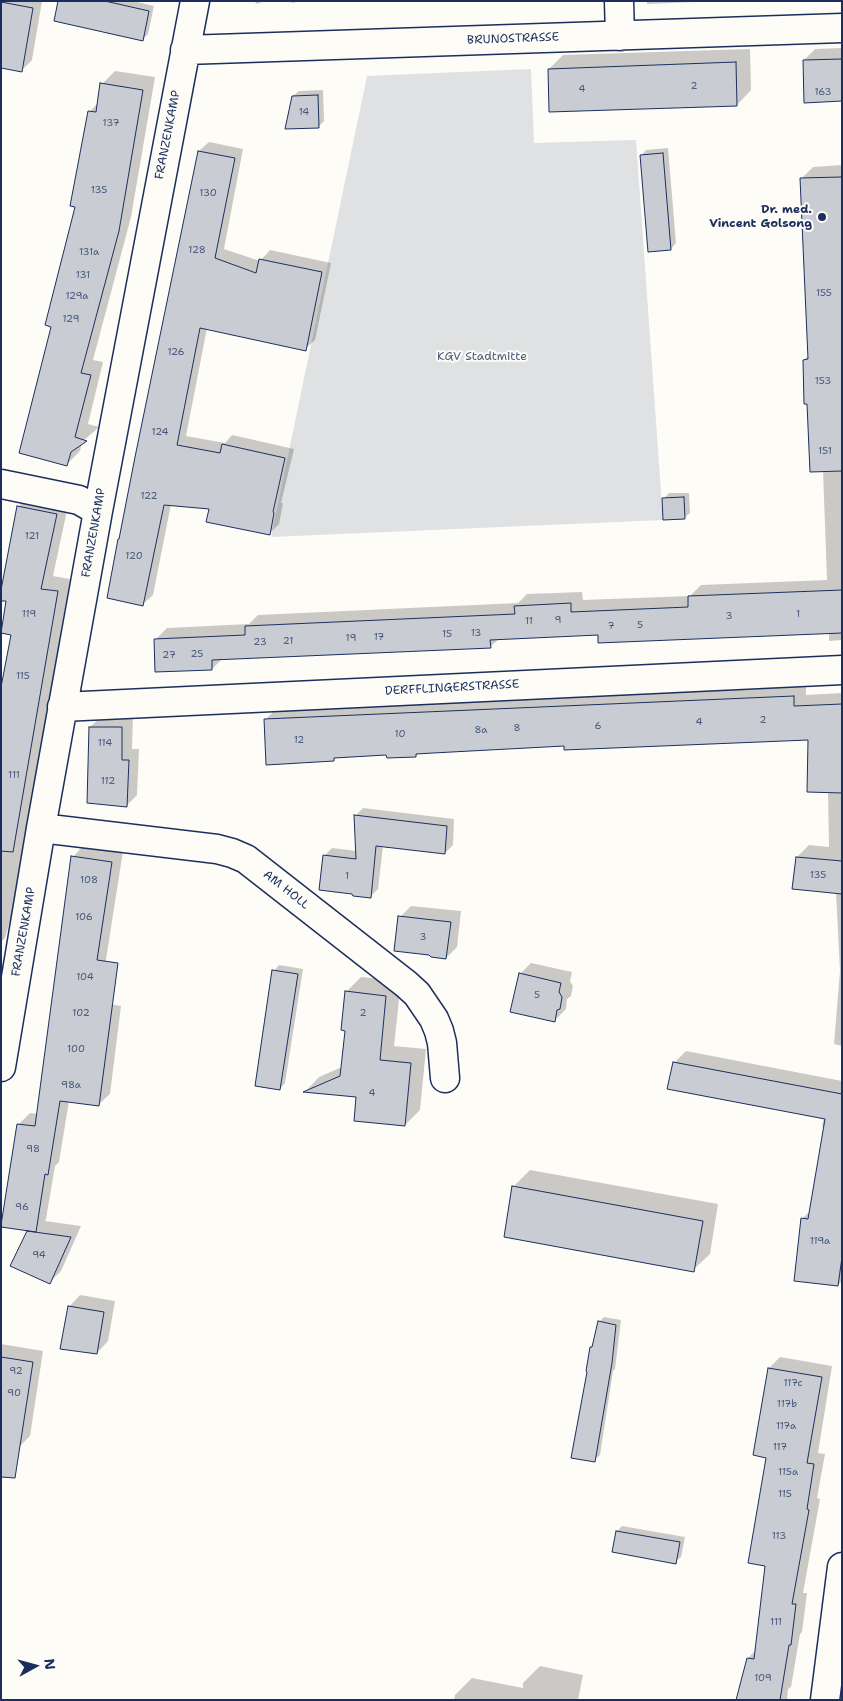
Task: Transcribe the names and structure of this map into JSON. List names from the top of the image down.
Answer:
{
  "streets": {
    "street": [
      "BRUNOSTRASSE",
      "FRANZENKAMP",
      "DERFFLINGERSTRASSE",
      "AM HOLL"
    ]
  },
  "crossings": [
    ["BRUNOSTRASSE", "FRANZENKAMP"],
    ["FRANZENKAMP", "DERFFLINGERSTRASSE"],
    ["FRANZENKAMP", "AM HOLL"]
  ],
  "parks": ["KGV Stadtmitte"],
  "places": ["Dr. med. Vincent Golsong"],
  "house_numbers": [
    "2",
    "4",
    "163",
    "14",
    "137",
    "135",
    "130",
    "128",
    "131a",
    "131",
    "155",
    "129a",
    "129",
    "126",
    "153",
    "124",
    "151",
    "122",
    "121",
    "120",
    "119",
    "1",
    "3",
    "9",
    "11",
    "5",
    "7",
    "13",
    "15",
    "17",
    "19",
    "21",
    "23",
    "25",
    "27",
    "115",
    "2",
    "4",
    "6",
    "8",
    "8a",
    "10",
    "12",
    "114",
    "111",
    "112",
    "135",
    "1",
    "108",
    "106",
    "3",
    "104",
    "5",
    "102",
    "2",
    "100",
    "98a",
    "4",
    "98",
    "96",
    "119a",
    "94",
    "92",
    "117c",
    "90",
    "117b",
    "117a",
    "117",
    "115a",
    "115",
    "113",
    "111",
    "109"
  ],
  "north": "right"
}
